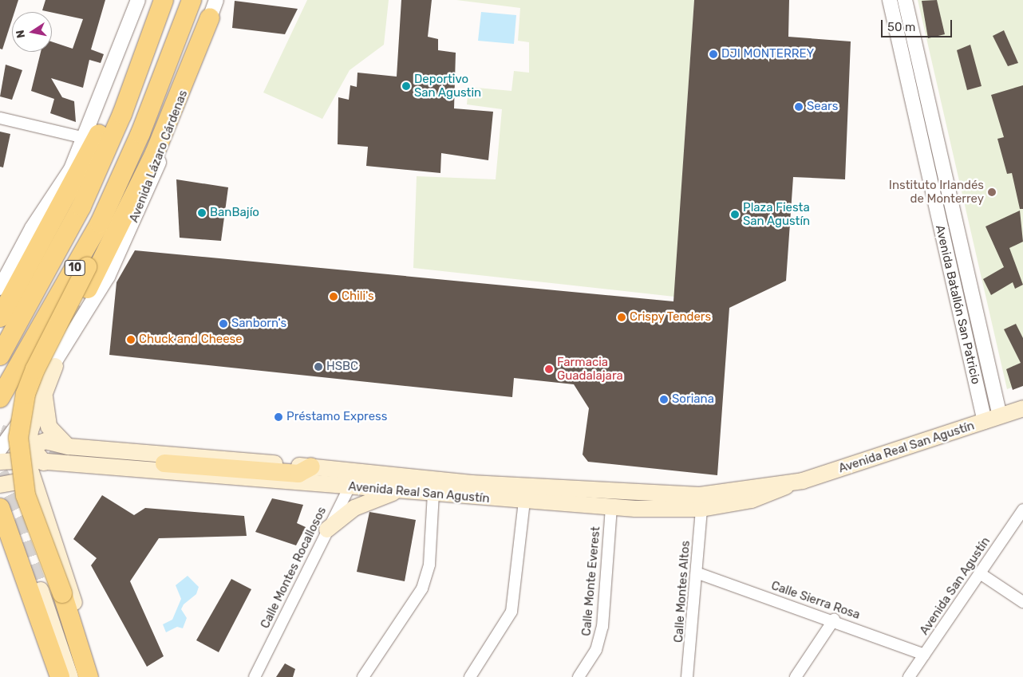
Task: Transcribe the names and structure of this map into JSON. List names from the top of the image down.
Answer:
{
  "streets": {
    "highway": ["Avenida Lázaro Cárdenas", "10"],
    "main road": ["Avenida Real San Agustín"],
    "street": [
      "Avenida Batallón San Patricio",
      "Calle Montes Rocallosos",
      "Calle Monte Everest",
      "Avenida San Agustín",
      "Calle Montes Altos",
      "Calle Sierra Rosa"
    ]
  },
  "crossings": [
    ["Avenida Batallón San Patricio", "Avenida Real San Agustín"],
    ["Avenida Real San Agustín", "Calle Montes Rocallosos"],
    ["Avenida Real San Agustín", "Calle Monte Everest"],
    ["Avenida Real San Agustín", "Calle Montes Altos"],
    ["Avenida San Agustín", "Calle Sierra Rosa"],
    ["Calle Montes Altos", "Calle Sierra Rosa"]
  ],
  "places": [
    "DJI MONTERREY",
    "Deportivo San Agustin",
    "Sears",
    "Instituto Irlandés de Monterrey",
    "BanBajío",
    "Plaza Fiesta San Agustín",
    "Chili's",
    "Crispy Tenders",
    "Sanborn's",
    "Chuck and Cheese",
    "HSBC",
    "Farmacia Guadalajara",
    "Soriana",
    "Préstamo Express"
  ],
  "scale_bar": "50 m",
  "north": "left"
}
